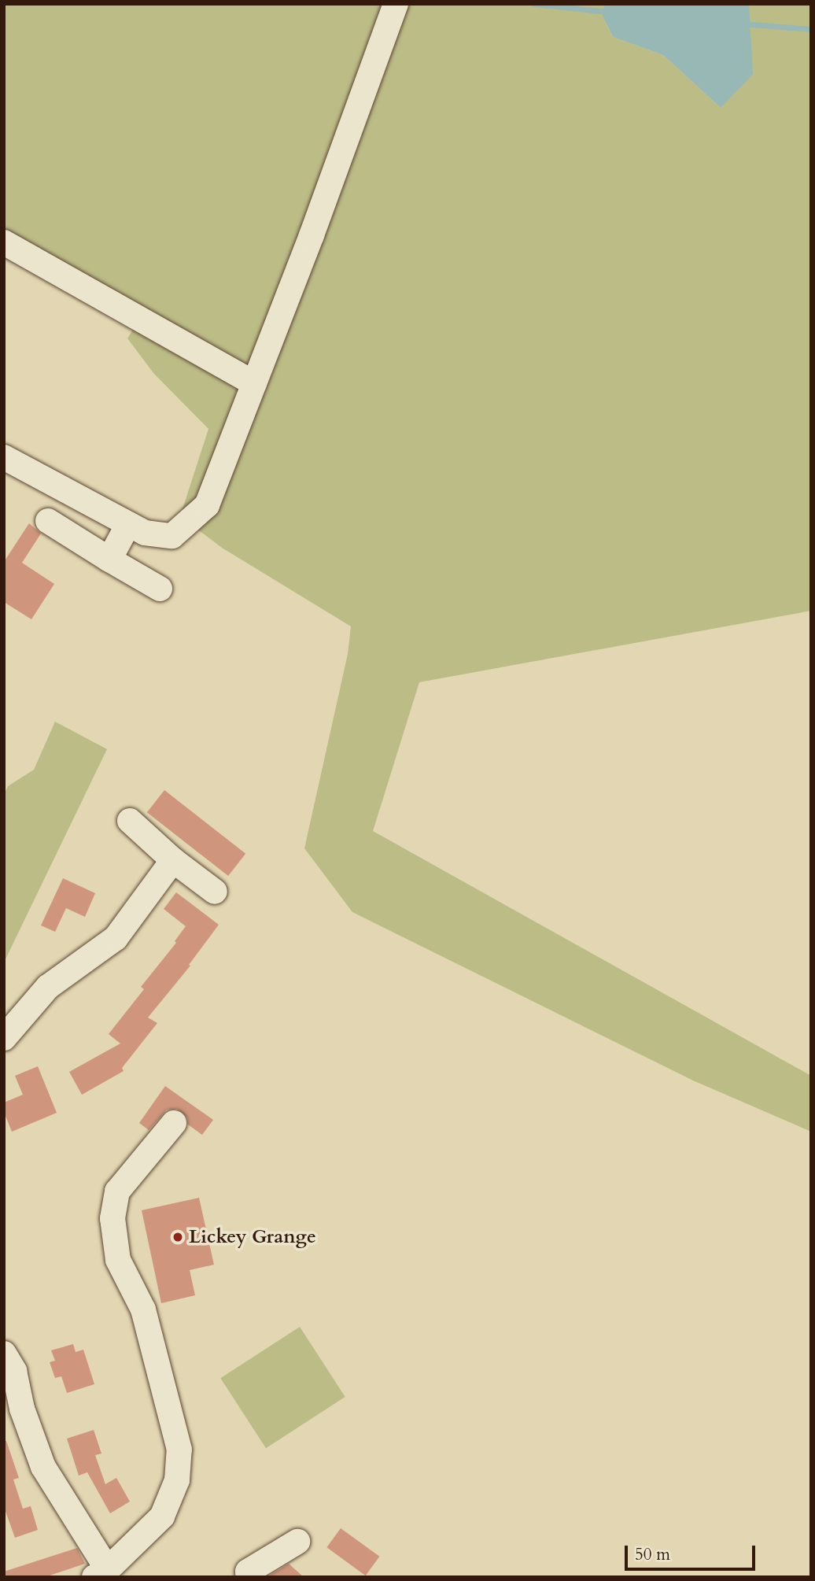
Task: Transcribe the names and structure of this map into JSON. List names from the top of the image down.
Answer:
{
  "places": ["Lickey Grange"],
  "scale_bar": "50 m"
}
